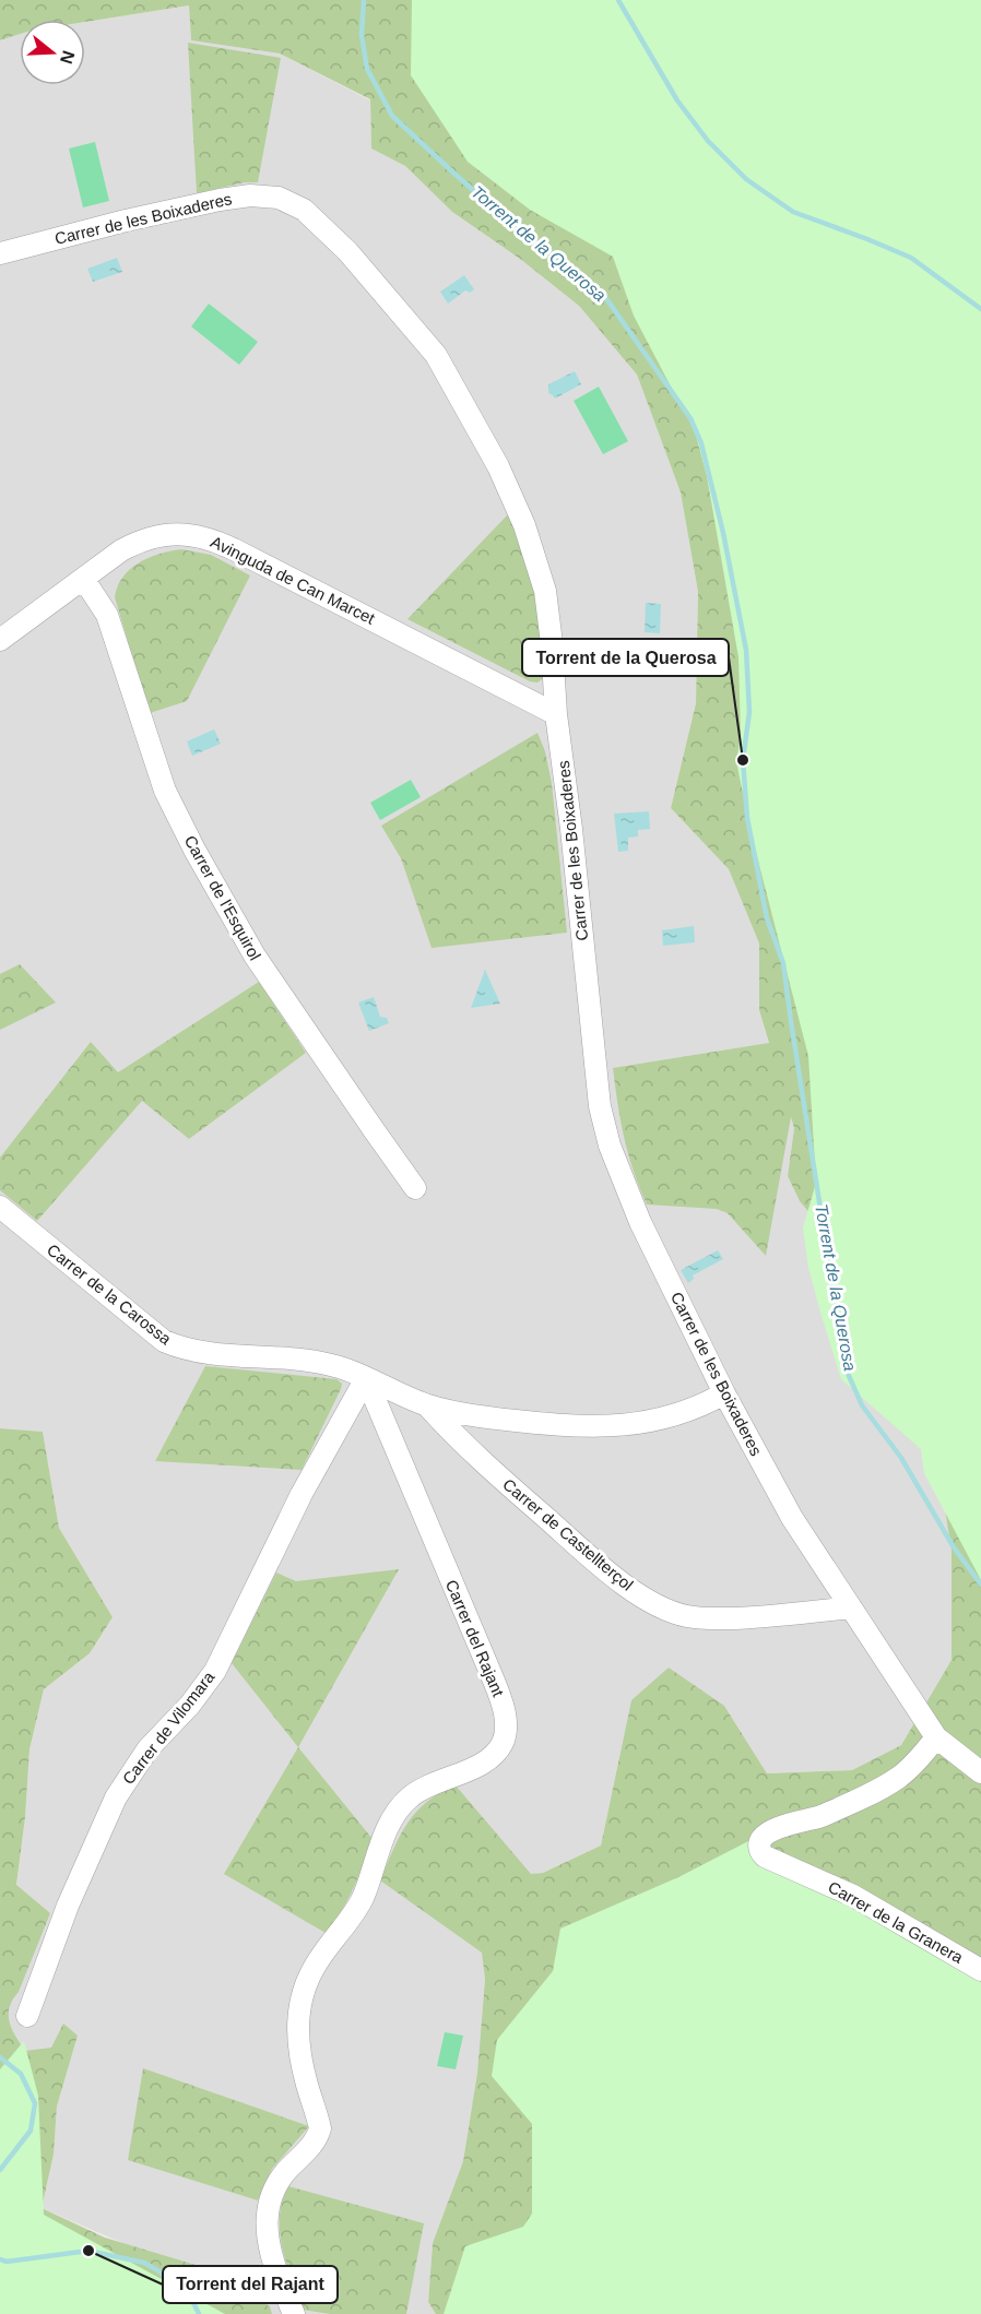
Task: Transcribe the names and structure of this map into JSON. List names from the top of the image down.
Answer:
{
  "streets": {
    "street": [
      "Carrer de les Boixaderes",
      "Avinguda de Can Marcet",
      "Carrer de l'Esquirol",
      "Carrer de la Carossa",
      "Carrer de Castellterçol",
      "Carrer del Rajant",
      "Carrer de Vilomara",
      "Carrer de la Granera"
    ]
  },
  "crossings": [
    ["Carrer de les Boixaderes", "Avinguda de Can Marcet"],
    ["Carrer de les Boixaderes", "Carrer de la Carossa"],
    ["Carrer de les Boixaderes", "Carrer de Castellterçol"],
    ["Carrer de les Boixaderes", "Carrer de la Granera"],
    ["Avinguda de Can Marcet", "Carrer de l'Esquirol"],
    ["Carrer de la Carossa", "Carrer de Castellterçol"],
    ["Carrer de la Carossa", "Carrer del Rajant"],
    ["Carrer de la Carossa", "Carrer de Vilomara"],
    ["Carrer del Rajant", "Carrer de Vilomara"]
  ],
  "water": ["Torrent de la Querosa"],
  "places": ["Torrent de la Querosa", "Torrent del Rajant"],
  "north": "right"
}
